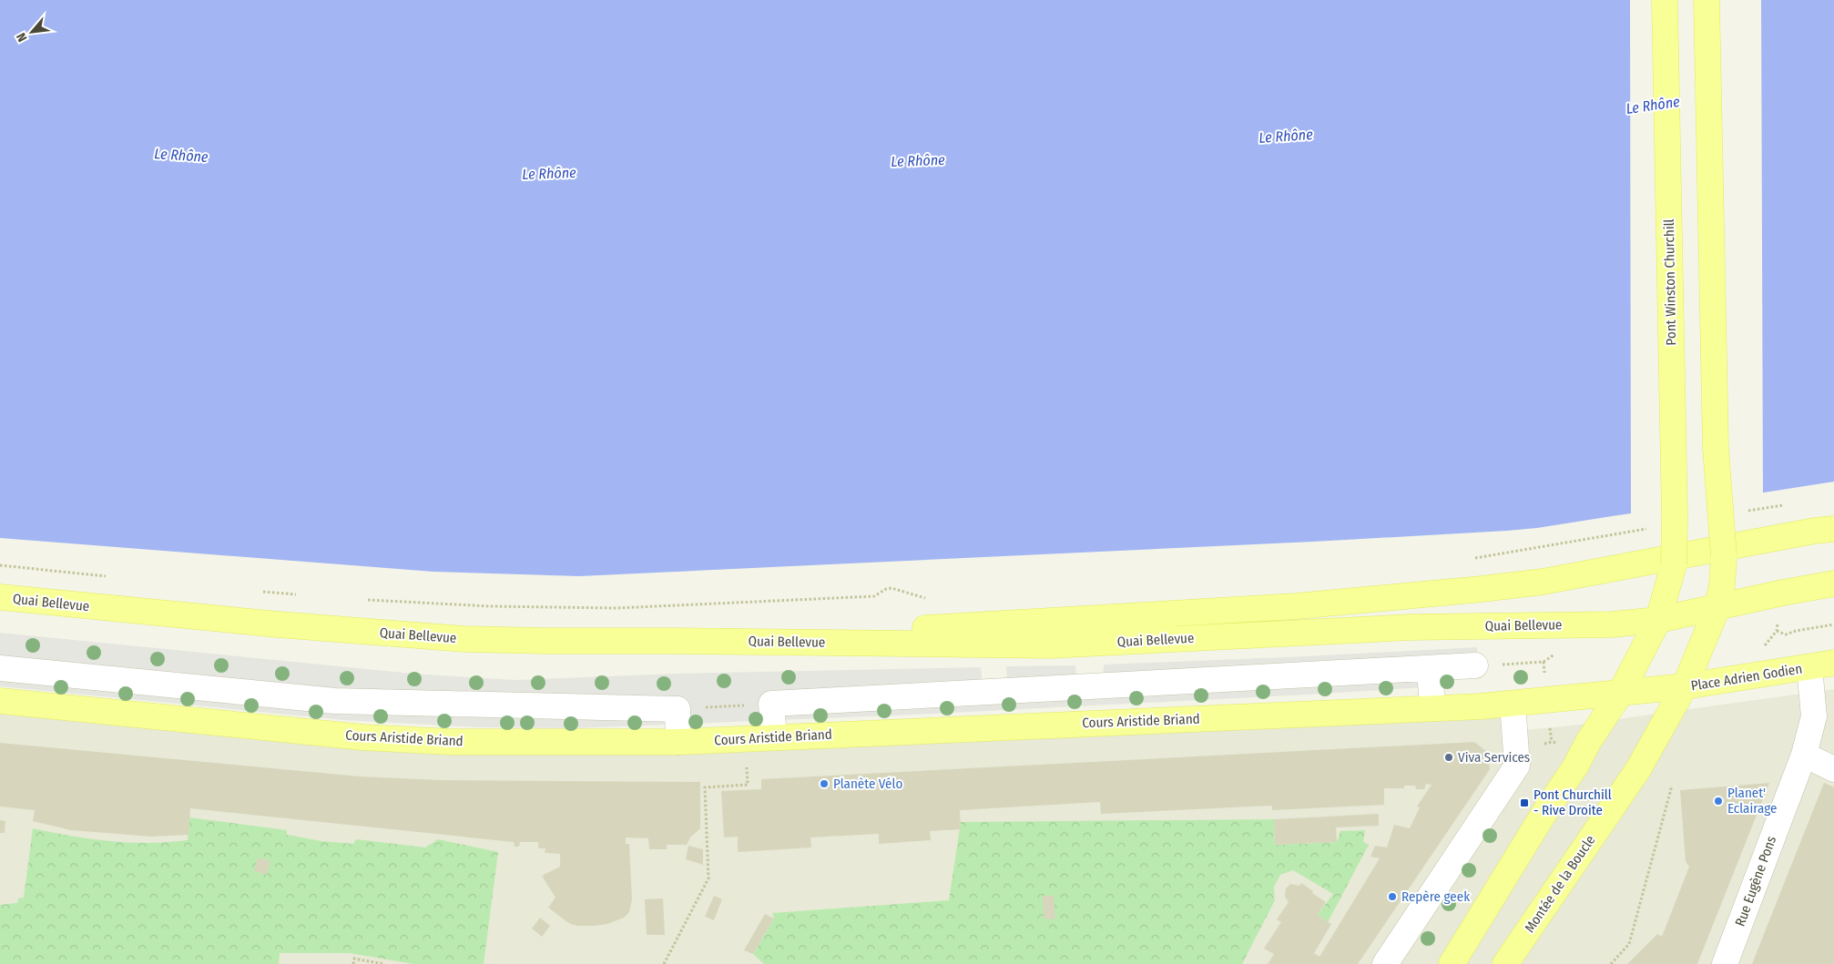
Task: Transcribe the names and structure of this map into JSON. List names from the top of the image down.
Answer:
{
  "streets": {
    "main road": [
      "Pont Winston Churchill",
      "Quai Bellevue",
      "Place Adrien Godien",
      "Cours Aristide Briand",
      "Montée de la Boucle"
    ],
    "street": ["Rue Eugène Pons"]
  },
  "crossings": [
    ["Pont Winston Churchill", "Quai Bellevue"],
    ["Place Adrien Godien", "Cours Aristide Briand"],
    ["Place Adrien Godien", "Rue Eugène Pons"],
    ["Place Adrien Godien", "Montée de la Boucle"]
  ],
  "water": ["Le Rhône"],
  "places": {
    "other": [
      "Viva Services",
      "Planète Vélo",
      "Planet' Eclairage",
      "Repère geek"
    ],
    "transit": ["Pont Churchill - Rive Droite"]
  },
  "north": "bottom left"
}
